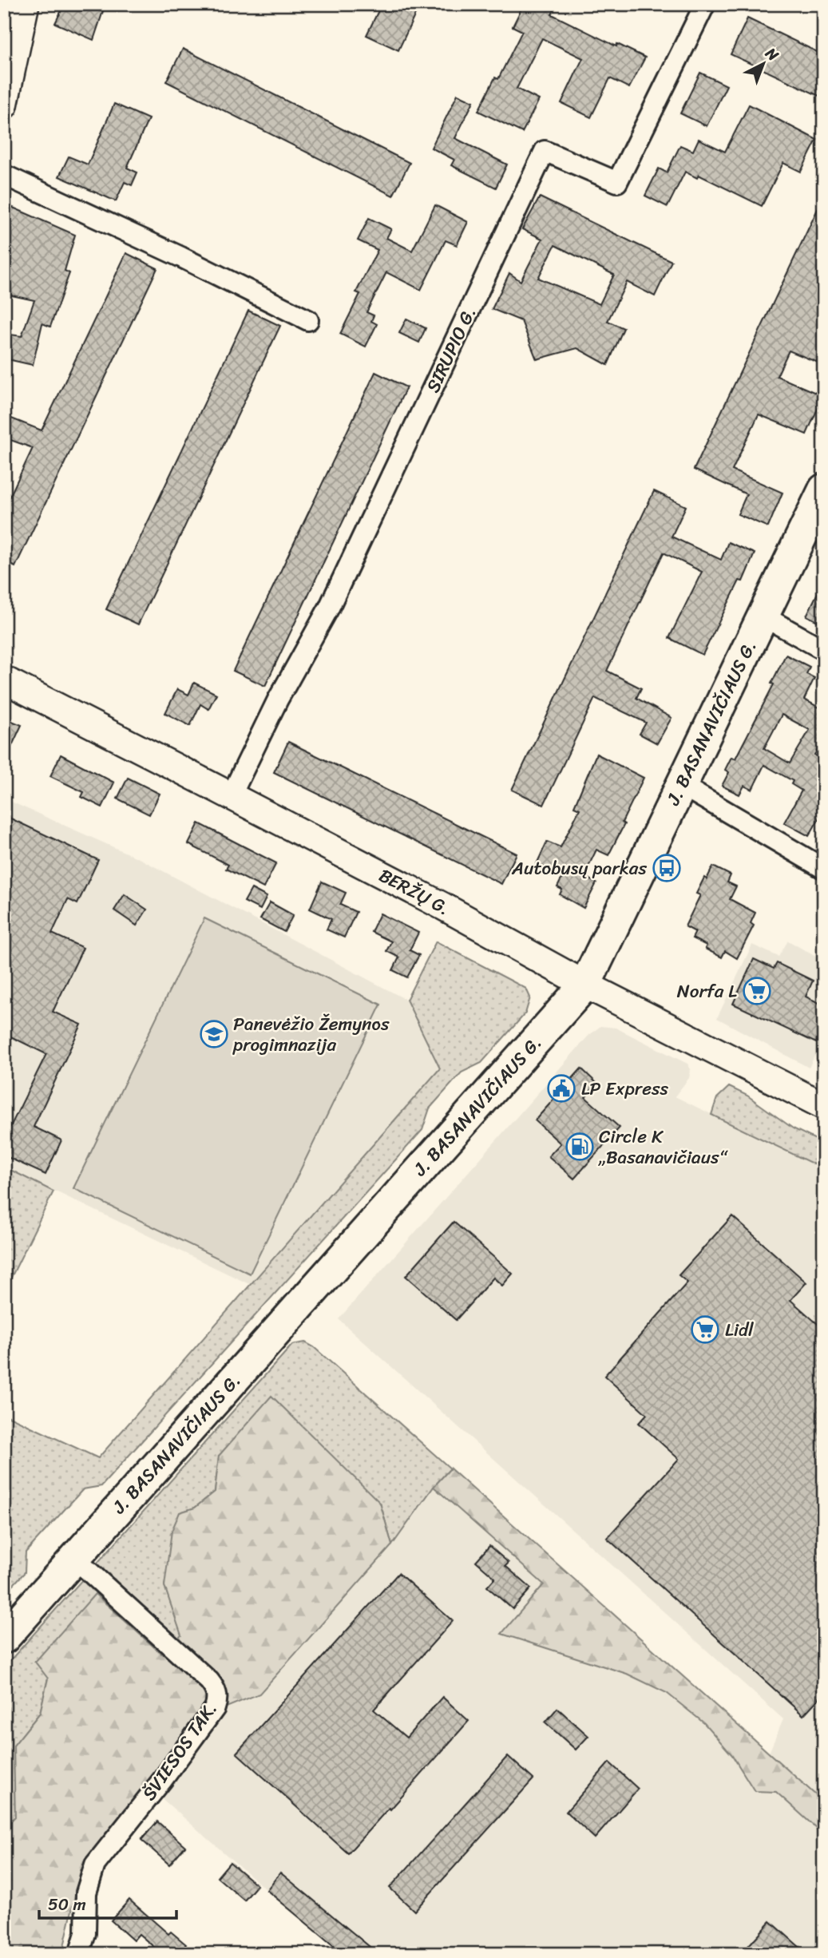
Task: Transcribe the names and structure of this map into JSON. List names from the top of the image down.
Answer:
{
  "streets": {
    "highway": ["J. BASANAVIČIAUS G."],
    "main road": ["BERŽŲ G."],
    "street": ["SIRUPIO G.", "ŠVIESOS TAK."]
  },
  "crossings": [
    ["SIRUPIO G.", "BERŽŲ G."],
    ["J. BASANAVIČIAUS G.", "BERŽŲ G."],
    ["J. BASANAVIČIAUS G.", "ŠVIESOS TAK."]
  ],
  "places": {
    "bus stop": ["Autobusų parkas"],
    "supermarket": ["Norfa L", "Lidl"],
    "school or university": ["Panevėžio Žemynos progimnazija"],
    "public building": ["LP Express"],
    "fuel station": ["Circle K „Basanavičiaus“"]
  },
  "scale_bar": "50 m",
  "north": "top right"
}
